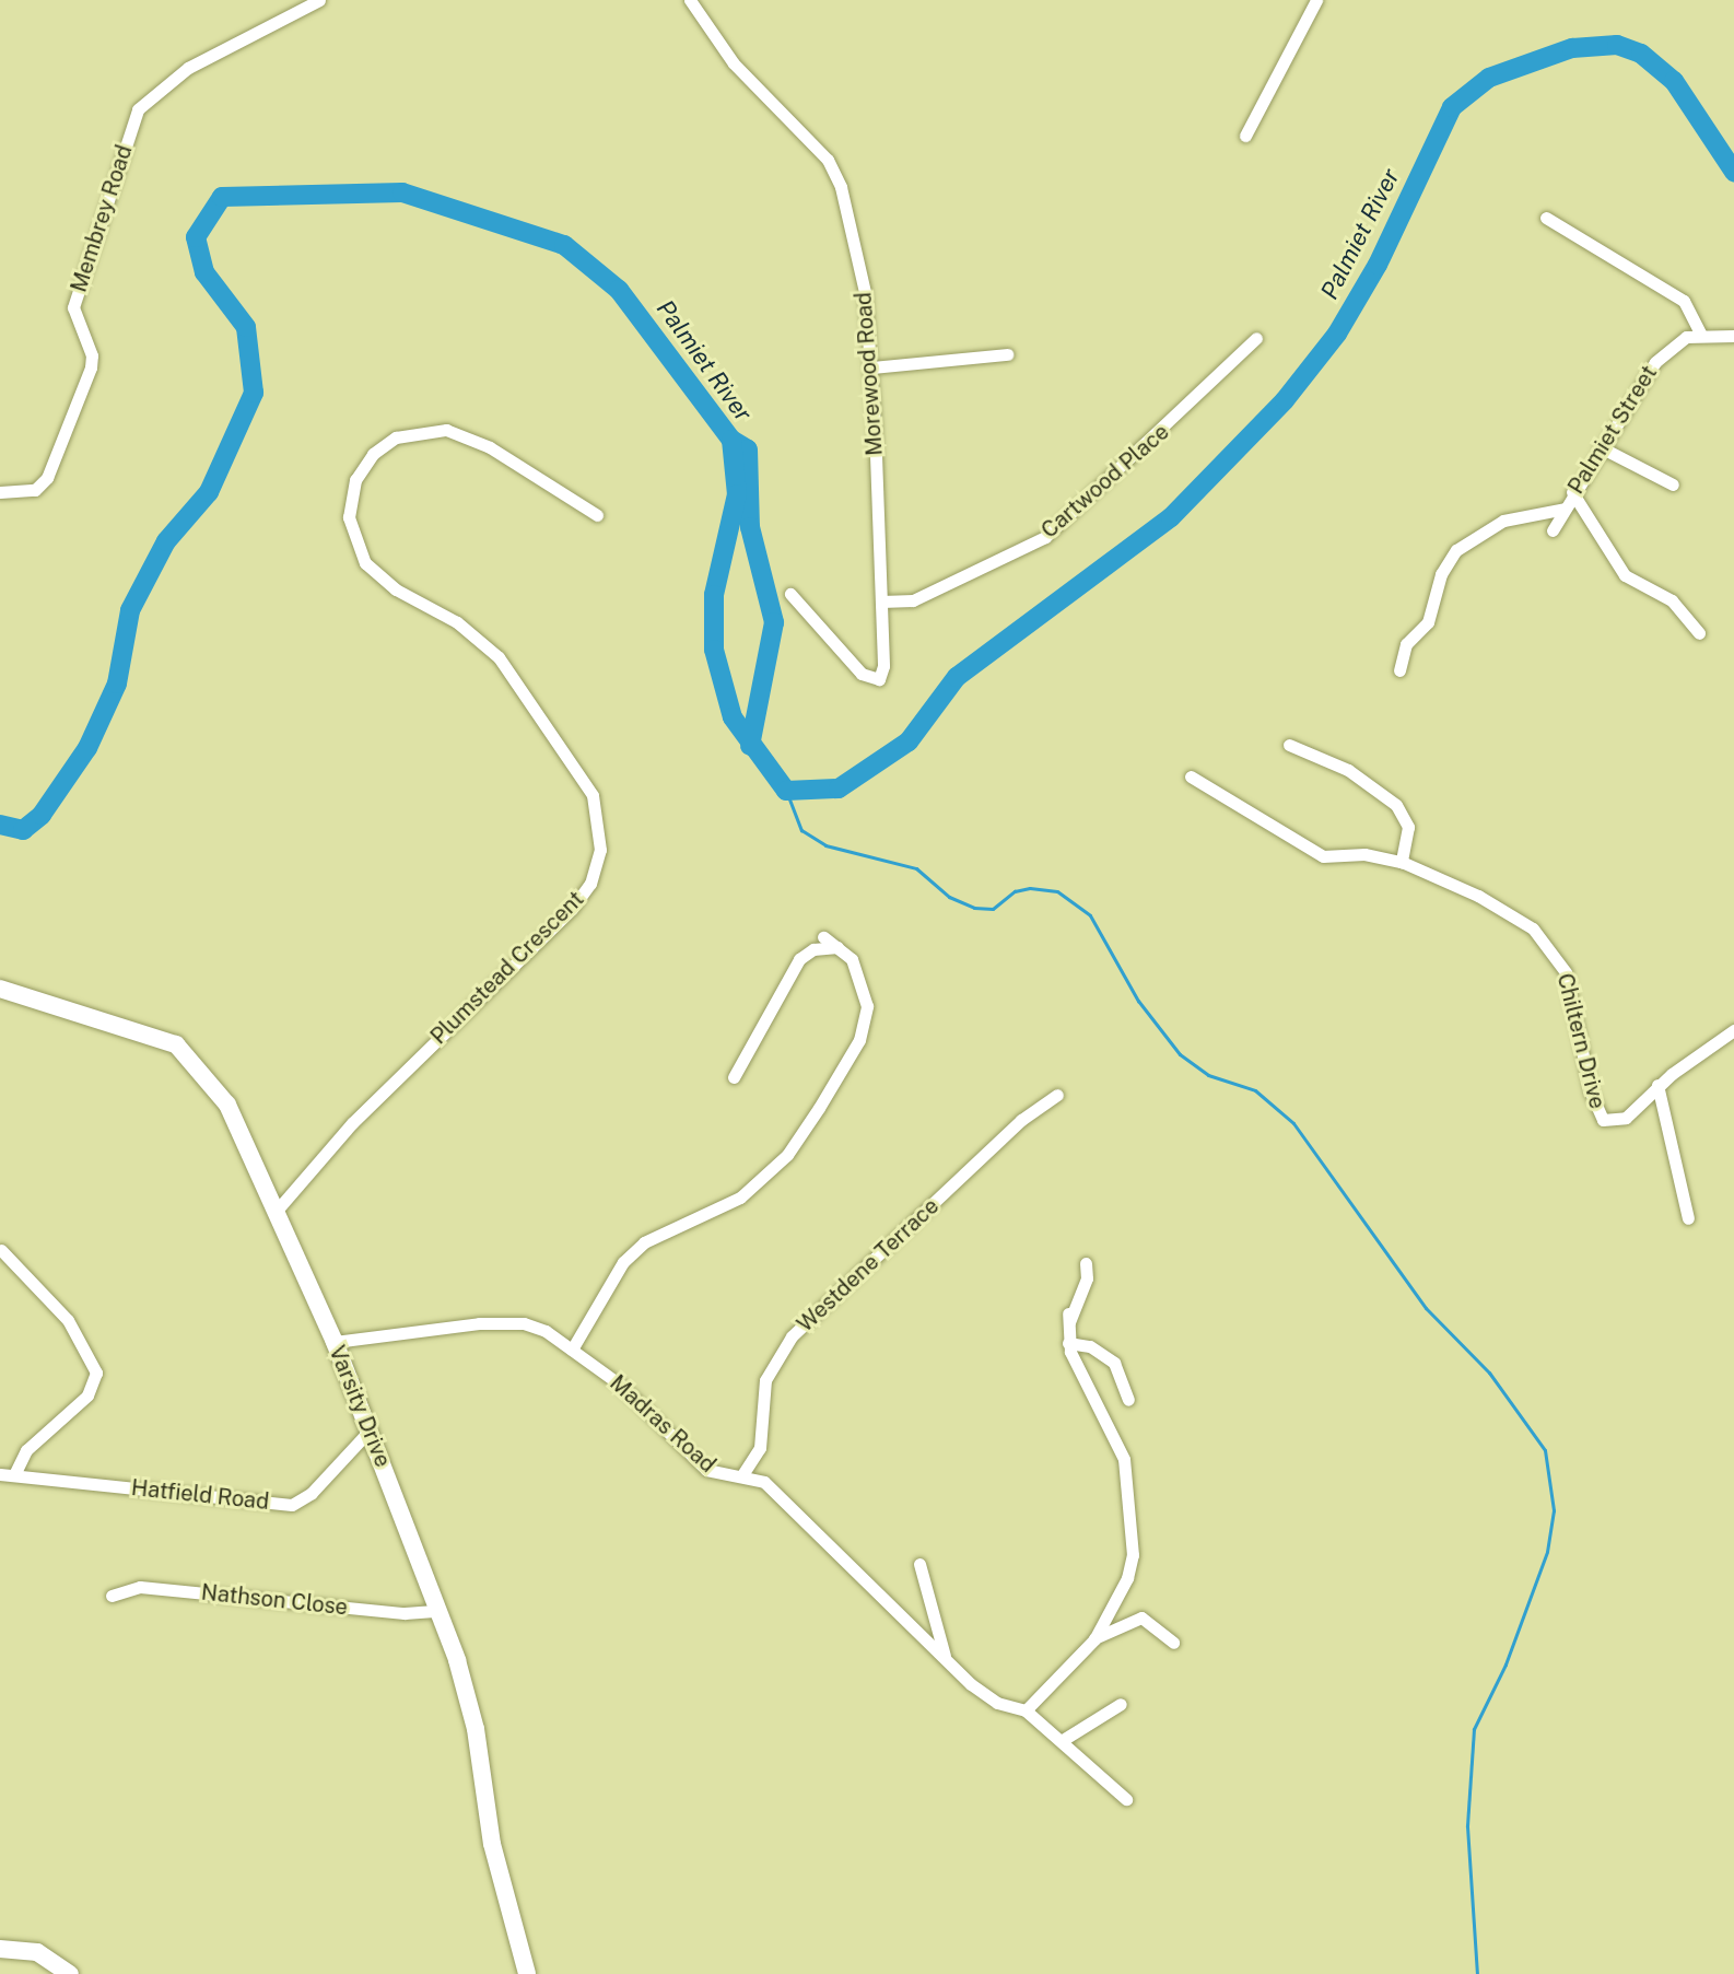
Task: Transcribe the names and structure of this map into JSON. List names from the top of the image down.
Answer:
{
  "streets": {
    "street": [
      "Membrey Road",
      "Morewood Road",
      "Palmiet Street",
      "Cartwood Place",
      "Plumstead Crescent",
      "Chiltern Drive",
      "Westdene Terrace",
      "Varsity Drive",
      "Madras Road",
      "Hatfield Road",
      "Nathson Close"
    ]
  },
  "crossings": [
    ["Morewood Road", "Cartwood Place"],
    ["Plumstead Crescent", "Varsity Drive"],
    ["Westdene Terrace", "Madras Road"],
    ["Varsity Drive", "Madras Road"],
    ["Varsity Drive", "Hatfield Road"],
    ["Varsity Drive", "Nathson Close"]
  ],
  "water": ["Palmiet River"]
}
